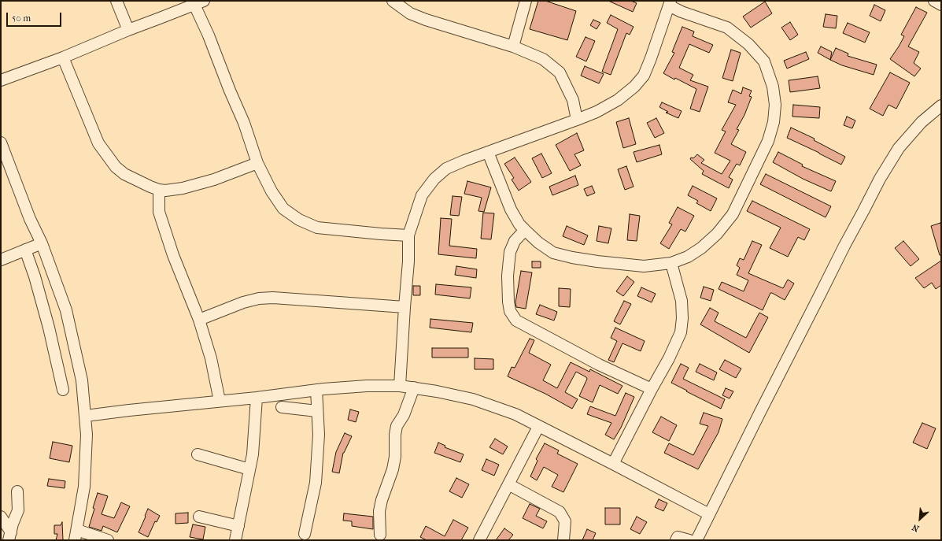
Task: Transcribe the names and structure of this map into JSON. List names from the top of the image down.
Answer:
{
  "scale_bar": "50 m",
  "north": "bottom left"
}
